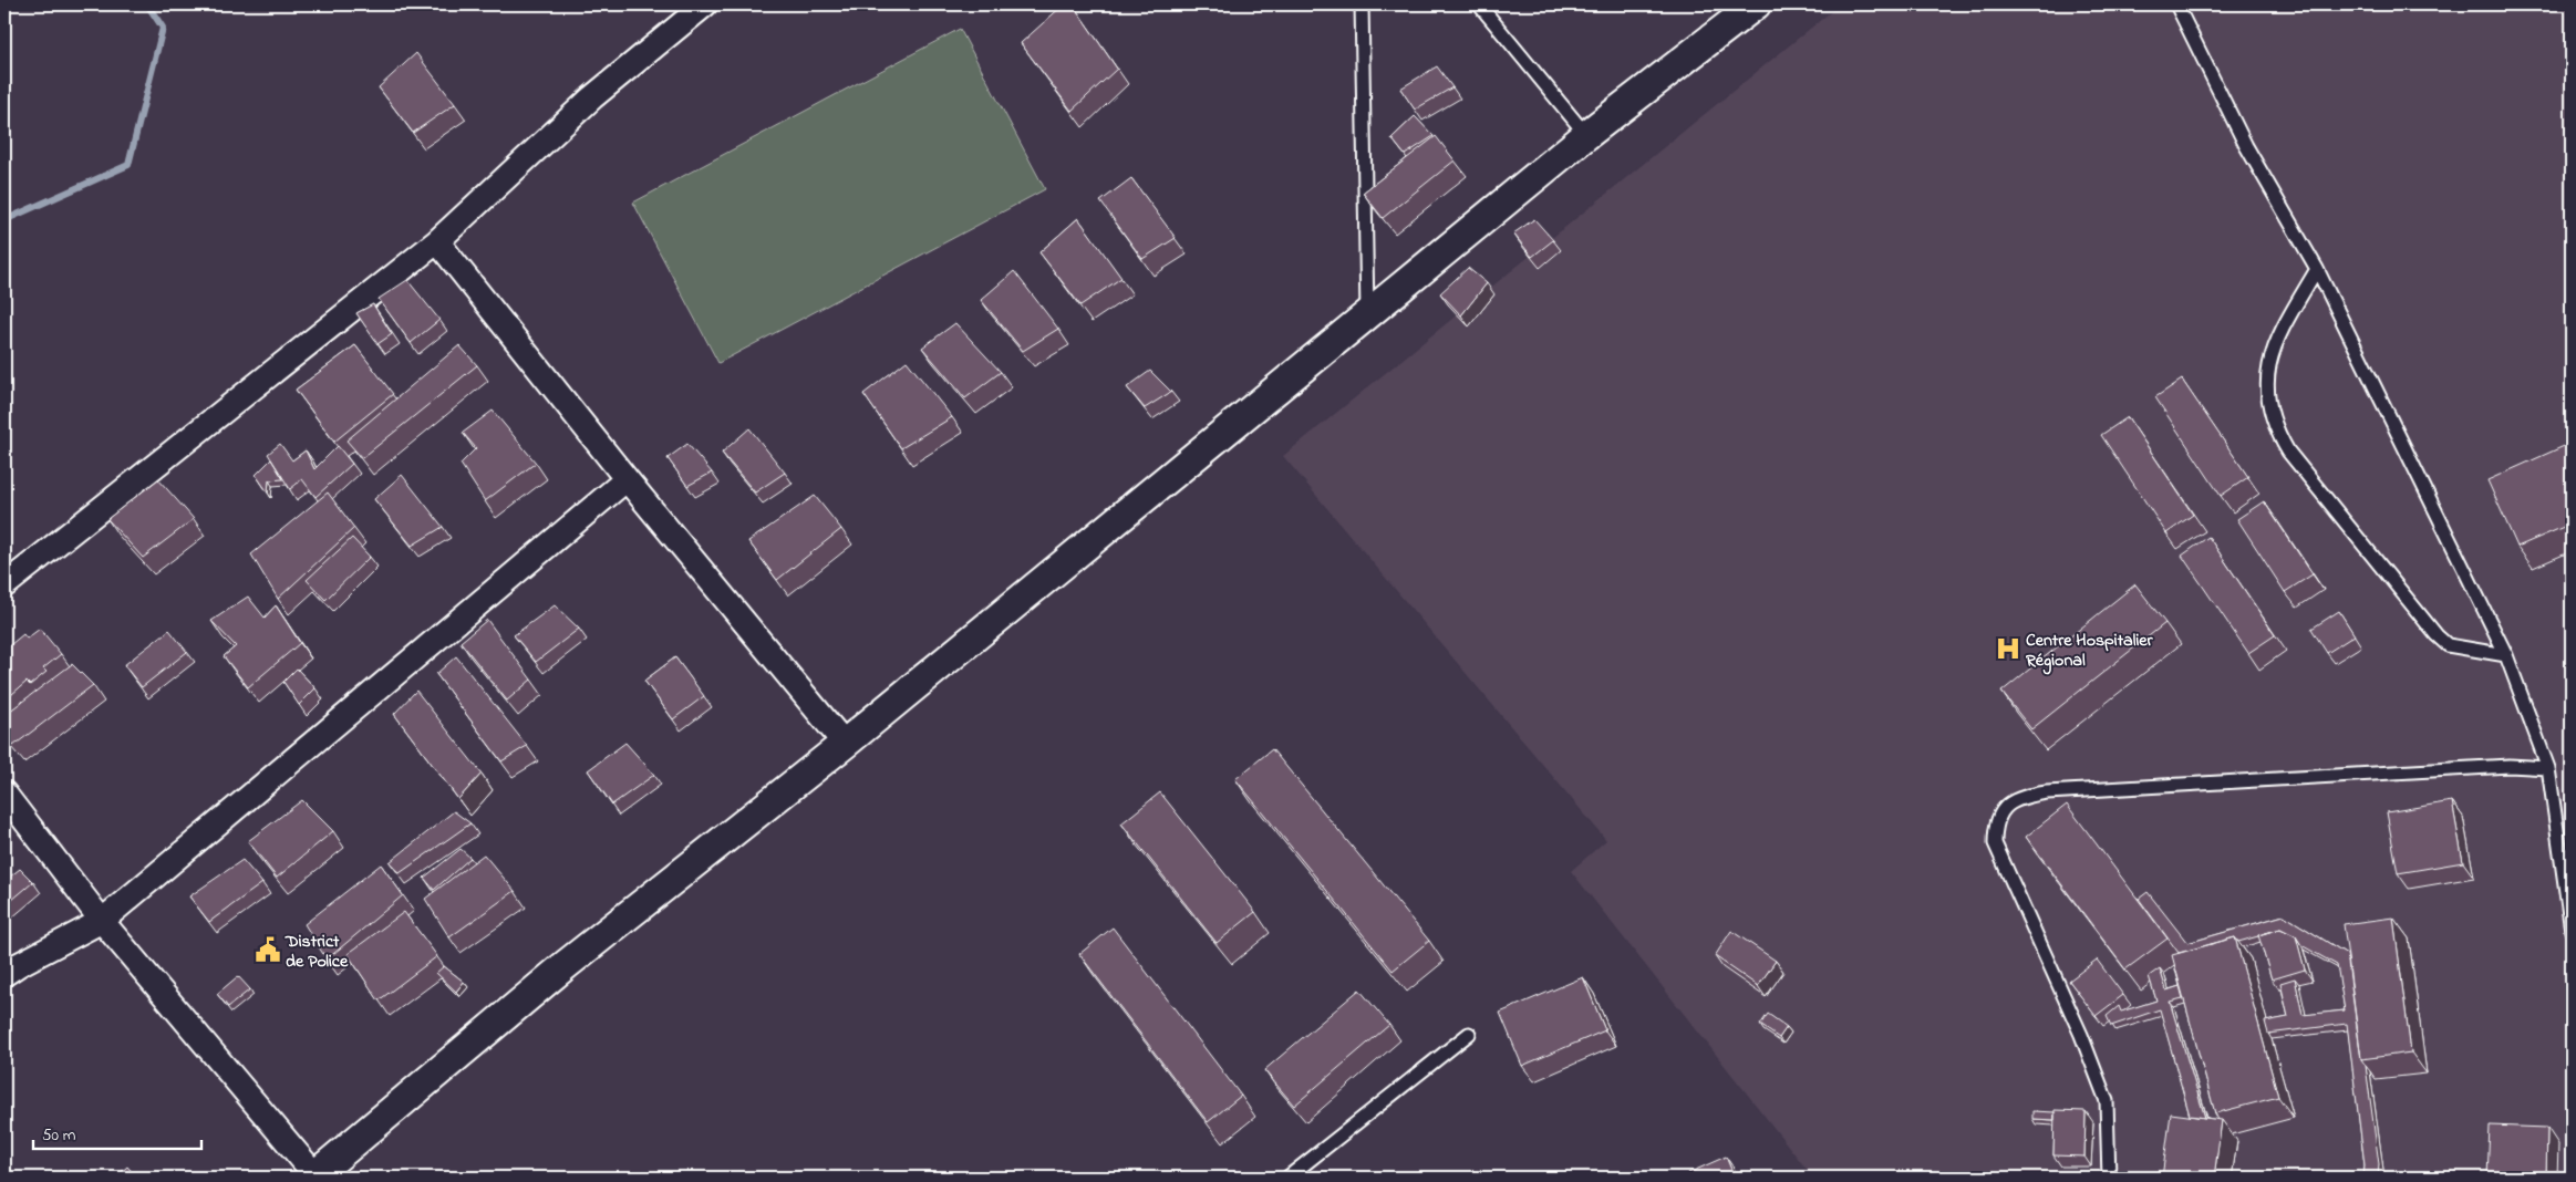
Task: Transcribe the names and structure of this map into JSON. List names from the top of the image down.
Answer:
{
  "places": {
    "hospital": ["Centre Hospitalier Régional"],
    "public building": ["District de Police"]
  },
  "scale_bar": "50 m"
}
